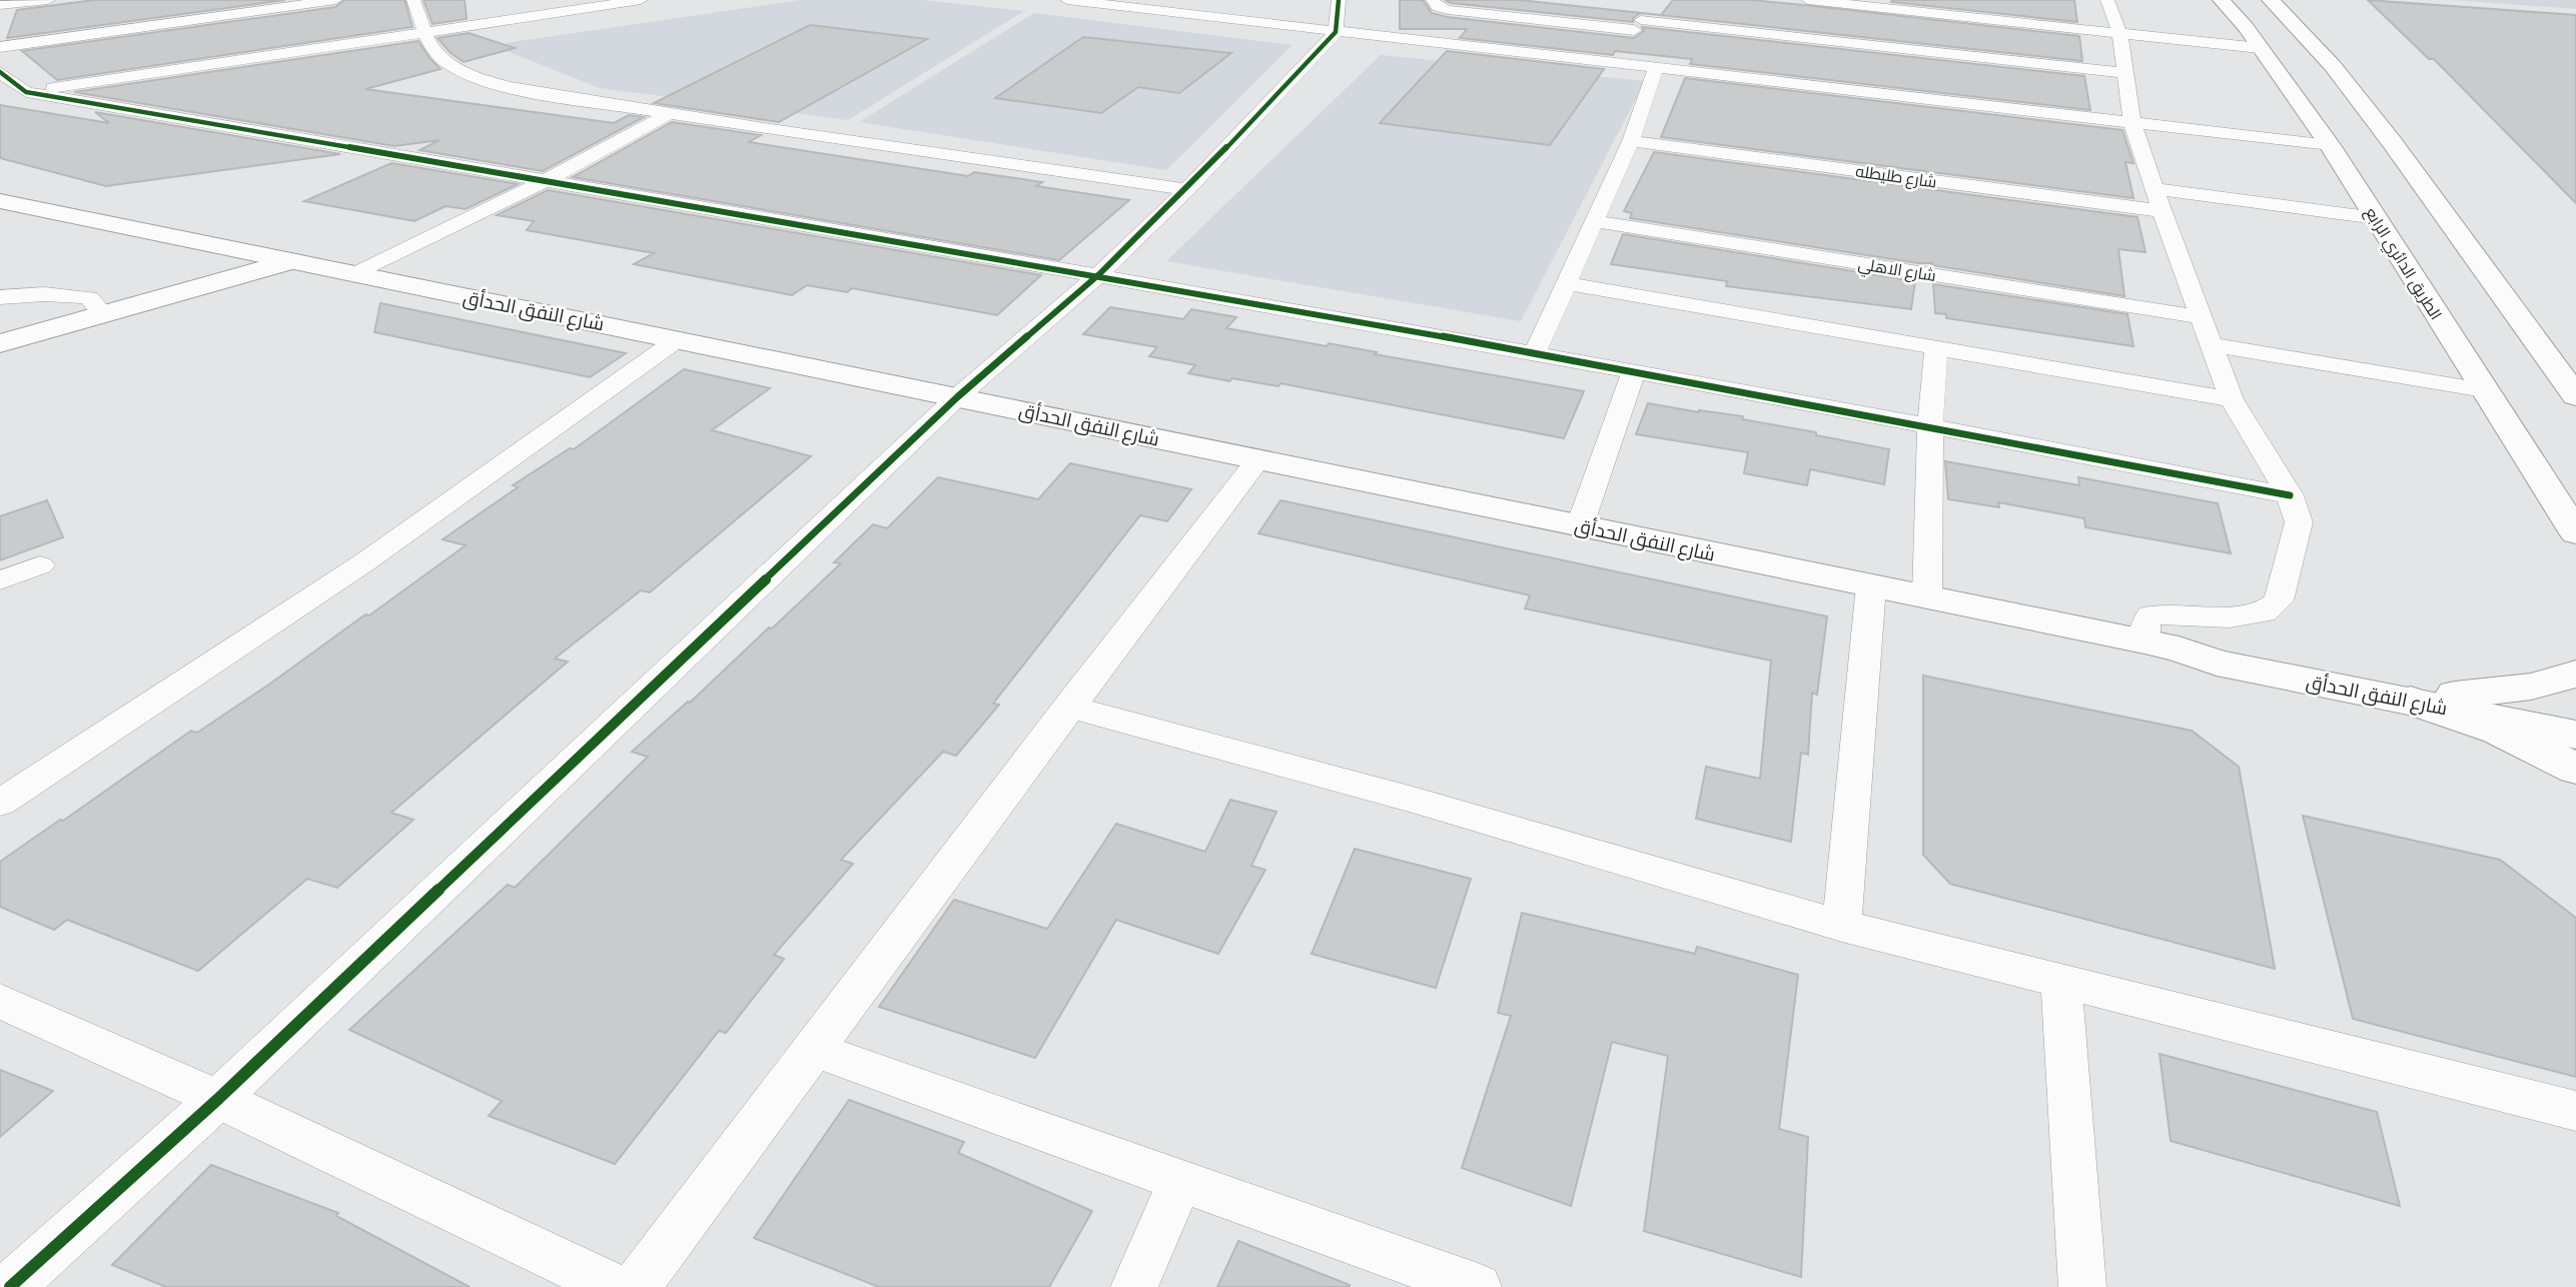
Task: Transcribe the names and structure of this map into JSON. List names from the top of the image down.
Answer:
{
  "streets": {
    "main road": ["الطريق الدائري الرابع", "شارع النفق الحدأق"],
    "street": ["شارع طليطله", "شارع الاهلي"]
  },
  "crossings": [
    ["شارع طليطله", "الطريق الدائري الرابع"]
  ]
}
